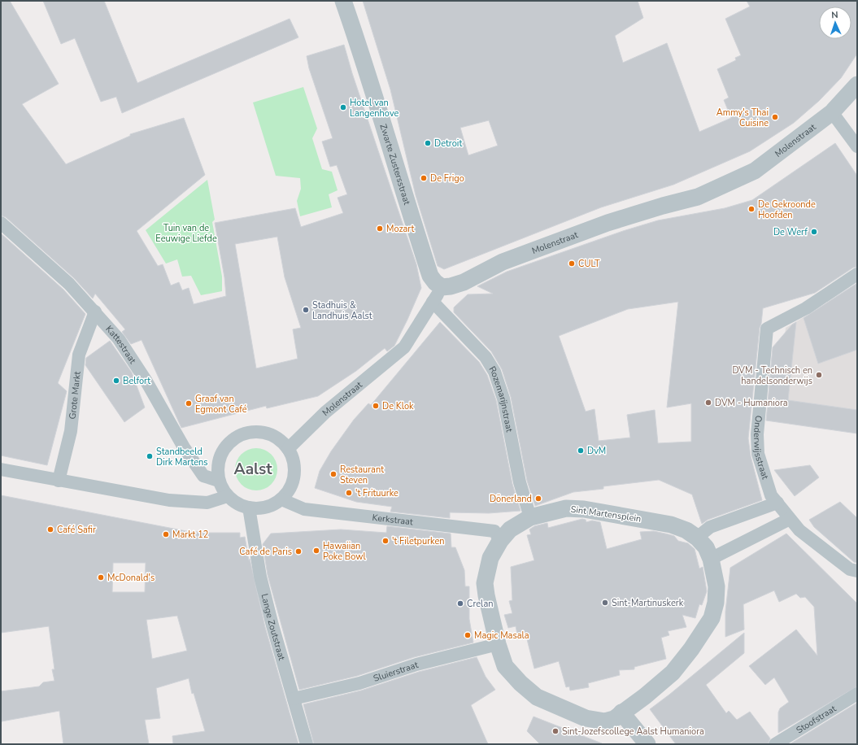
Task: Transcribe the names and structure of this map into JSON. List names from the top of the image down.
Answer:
{
  "streets": {
    "street": [
      "Molenstraat",
      "Zwarte Zustersstraat",
      "Kattestraat",
      "Grote Markt",
      "Rozemarijnstraat",
      "Onderwijsstraat",
      "Sint Martensplein",
      "Kerkstraat",
      "Lange Zoutstraat",
      "Sluierstraat",
      "Stoofstraat"
    ]
  },
  "crossings": [
    ["Molenstraat", "Zwarte Zustersstraat"],
    ["Molenstraat", "Kattestraat"],
    ["Molenstraat", "Rozemarijnstraat"],
    ["Molenstraat", "Kerkstraat"],
    ["Molenstraat", "Lange Zoutstraat"],
    ["Kattestraat", "Grote Markt"],
    ["Kattestraat", "Kerkstraat"],
    ["Kattestraat", "Lange Zoutstraat"],
    ["Rozemarijnstraat", "Sint Martensplein"],
    ["Sint Martensplein", "Kerkstraat"],
    ["Sint Martensplein", "Sluierstraat"],
    ["Kerkstraat", "Lange Zoutstraat"],
    ["Lange Zoutstraat", "Sluierstraat"]
  ],
  "districts": ["Aalst"],
  "parks": ["Tuin van de Eeuwige Liefde"],
  "places": [
    "Hotel van Langenhove",
    "Ammy's Thai Cuisine",
    "Detroit",
    "De Frigo",
    "De Gekroonde Hoofden",
    "Mozart",
    "De Werf",
    "CULT",
    "Stadhuis & Landhuis Aalst",
    "DVM - Technisch en handelsonderwijs",
    "Belfort",
    "DVM - Humaniora",
    "Graaf van Egmont Café",
    "De Klok",
    "DvM",
    "Standbeeld Dirk Martens",
    "Restaurant Steven",
    "'t Frituurke",
    "Dönerland",
    "Café Safir",
    "Markt 12",
    "'t Filetpurken",
    "Hawaiian Poke Bowl",
    "Café de Paris",
    "McDonald's",
    "Sint-Martinuskerk",
    "Crelan",
    "Magic Masala",
    "Sint-Jozefscollege Aalst Humaniora"
  ],
  "north": "top"
}
